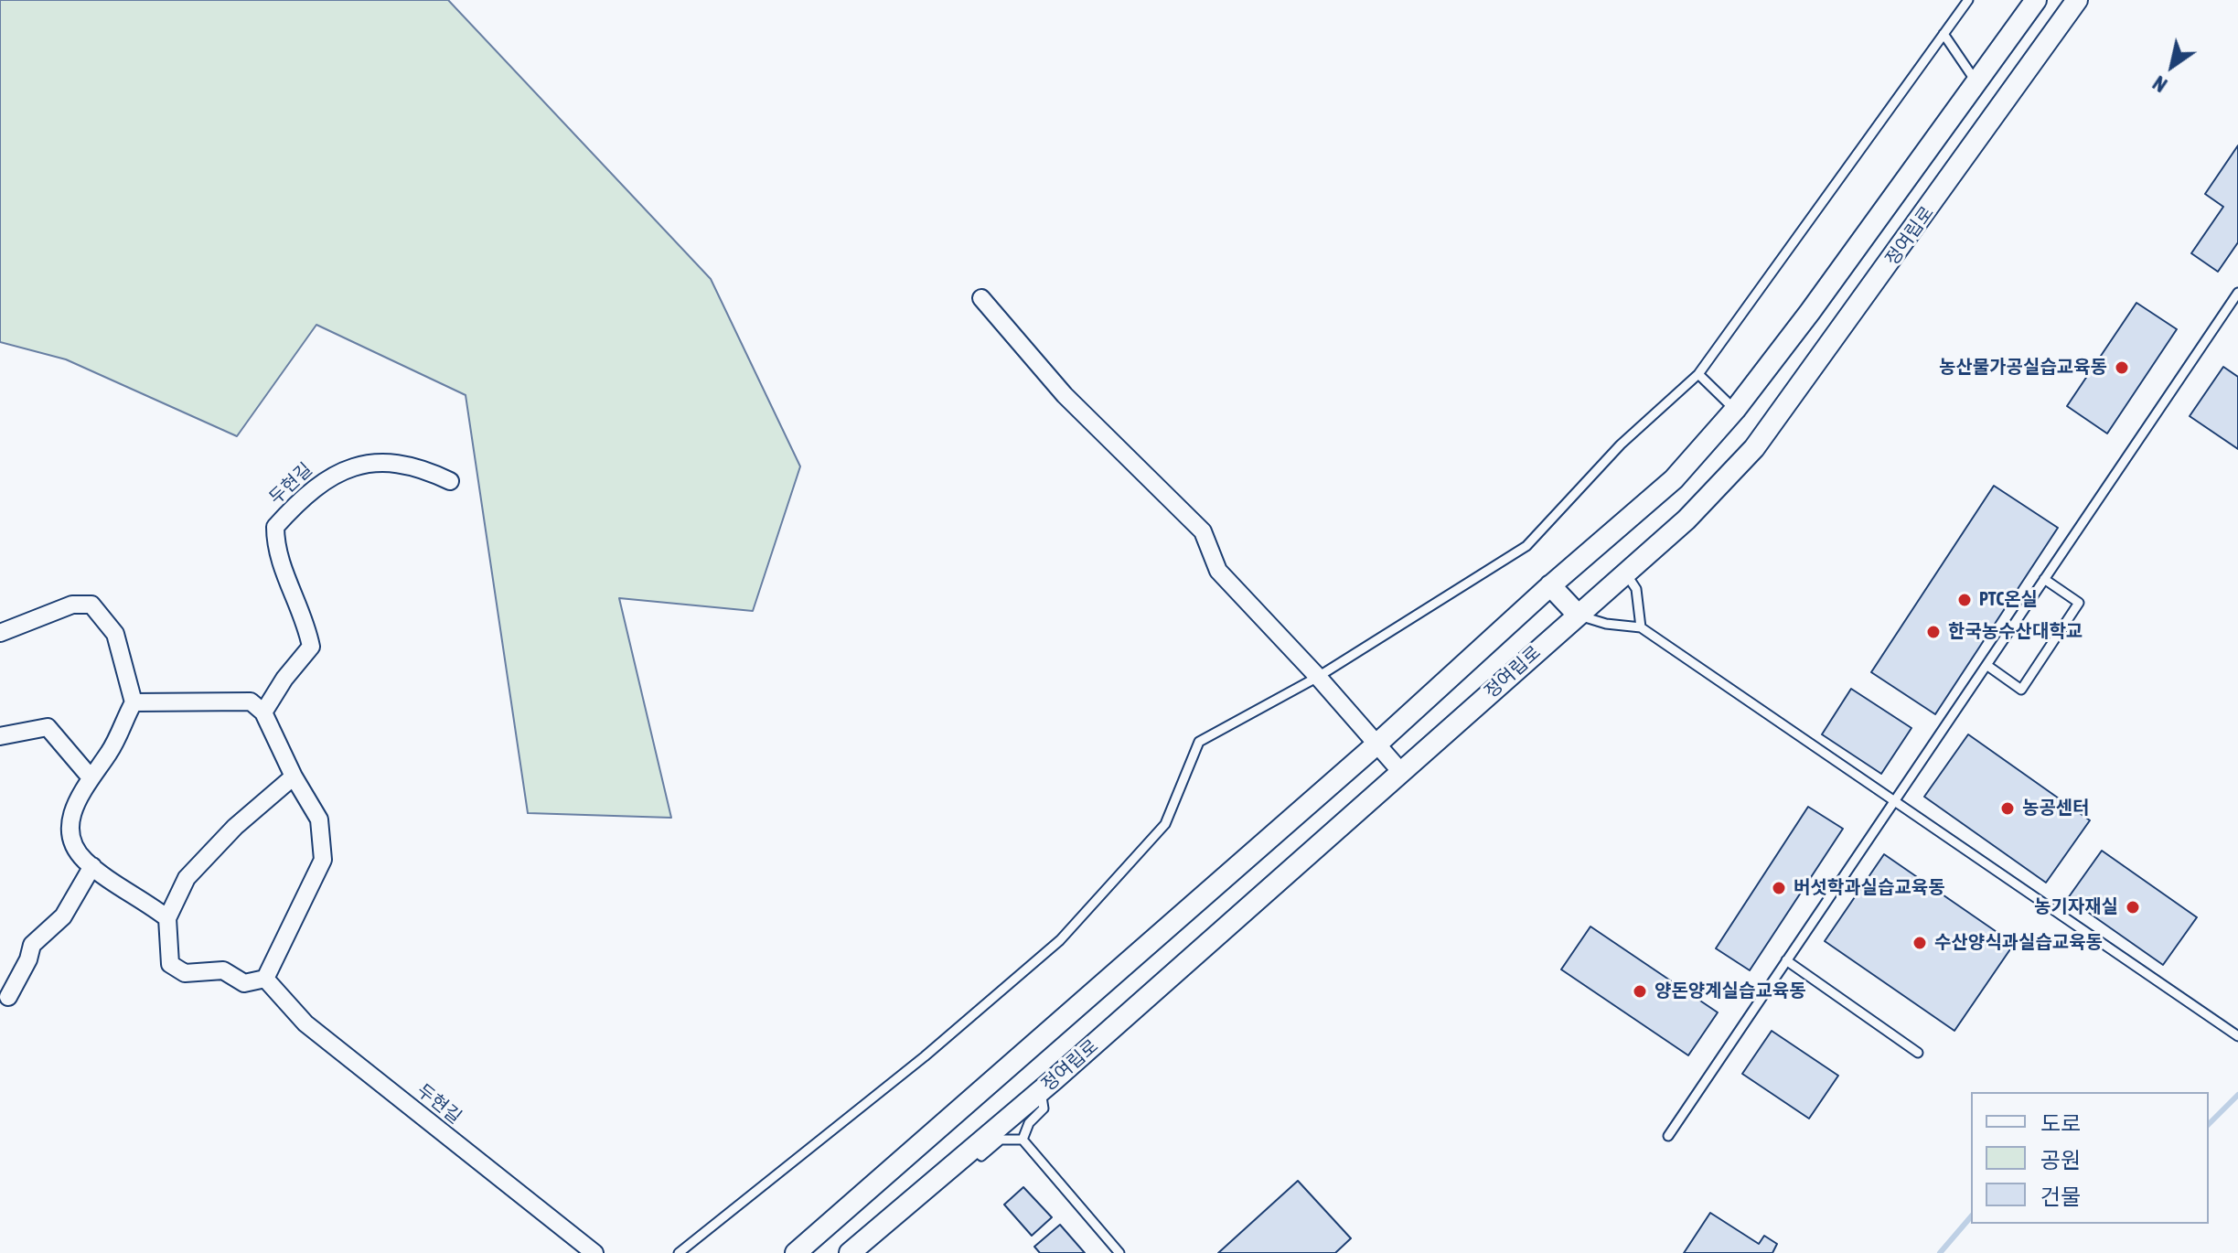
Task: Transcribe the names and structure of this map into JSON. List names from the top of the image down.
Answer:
{
  "streets": {
    "street": ["정여립로", "두현길"]
  },
  "places": [
    "농산물가공실습교육동",
    "PTC온실",
    "한국농수산대학교",
    "농공센터",
    "버섯학과실습교육동",
    "농기자재실",
    "수산양식과실습교육동",
    "양돈양계실습교육동"
  ],
  "legend": ["도로", "공원", "건물"],
  "north": "bottom left"
}
